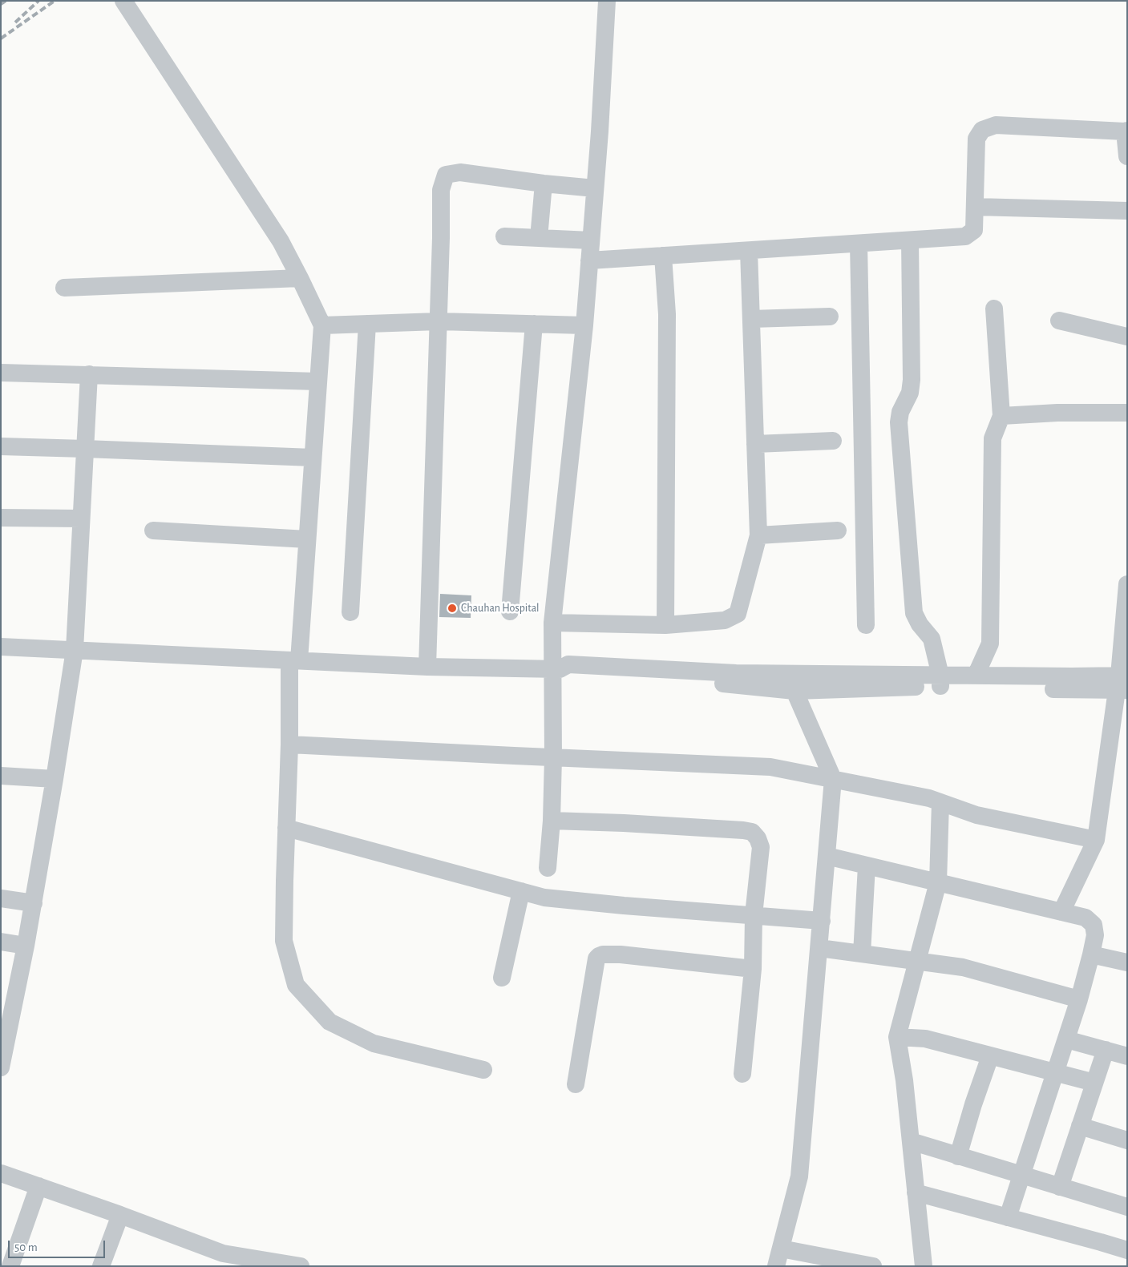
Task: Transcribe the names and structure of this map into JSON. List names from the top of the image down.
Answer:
{
  "places": ["Chauhan Hospital"],
  "scale_bar": "50 m"
}
